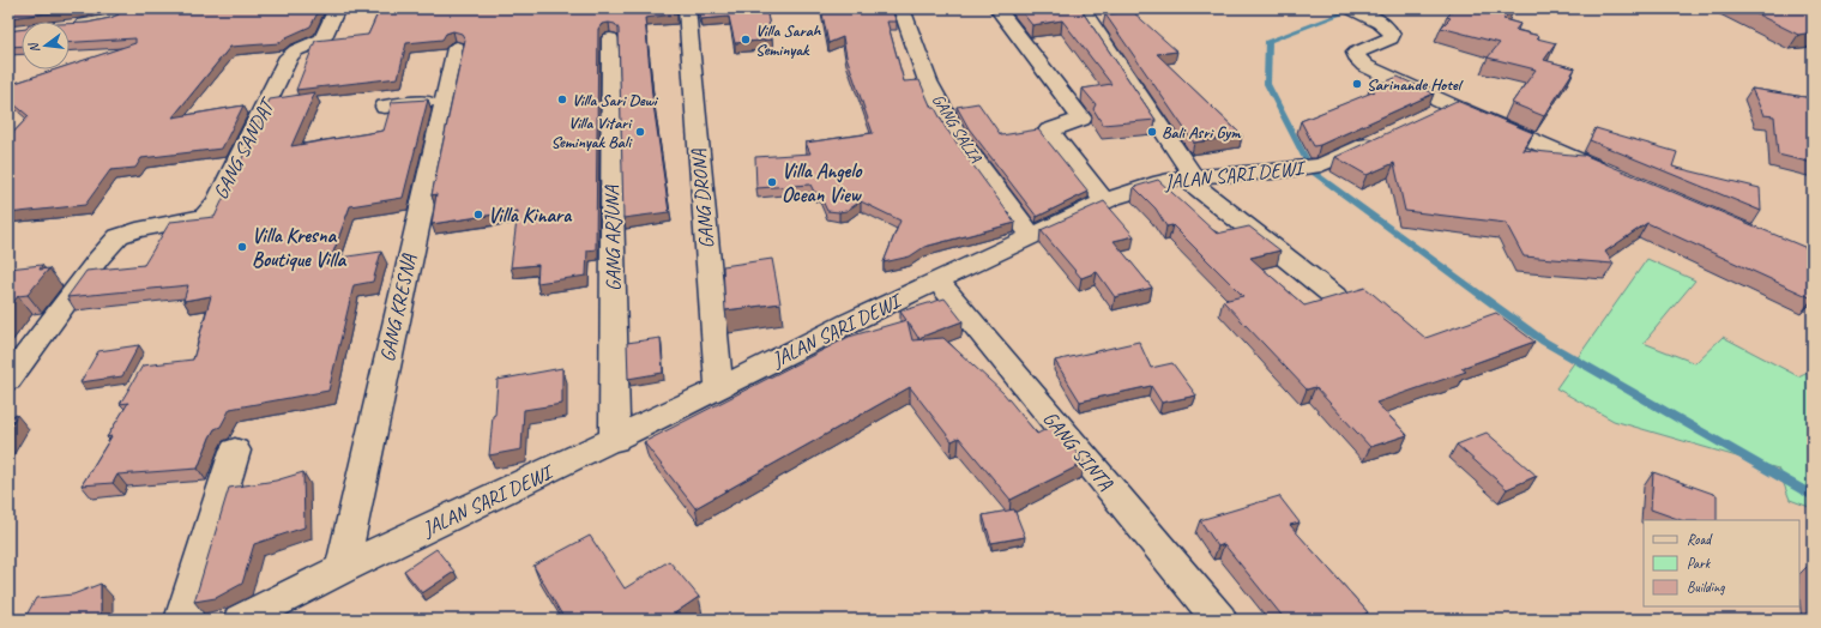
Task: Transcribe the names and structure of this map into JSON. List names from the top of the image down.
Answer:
{
  "streets": {
    "street": [
      "GANG SALIA",
      "GANG SANDAT",
      "JALAN SARI DEWI",
      "GANG DRONA",
      "GANG ARJUNA",
      "GANG KRESNA",
      "GANG SINTA"
    ]
  },
  "crossings": [
    ["GANG SALIA", "JALAN SARI DEWI"],
    ["JALAN SARI DEWI", "GANG DRONA"],
    ["JALAN SARI DEWI", "GANG ARJUNA"],
    ["JALAN SARI DEWI", "GANG KRESNA"],
    ["JALAN SARI DEWI", "GANG SINTA"]
  ],
  "places": [
    "Villa Sarah Seminyak",
    "Sarinande Hotel",
    "Villa Sari Dewi",
    "Villa Vitari Seminyak Bali",
    "Bali Asri Gym",
    "Villa Angelo Ocean View",
    "Villa Kinara",
    "Villa Kresna Boutique Villa"
  ],
  "legend": ["Road", "Park", "Building"],
  "north": "left"
}
